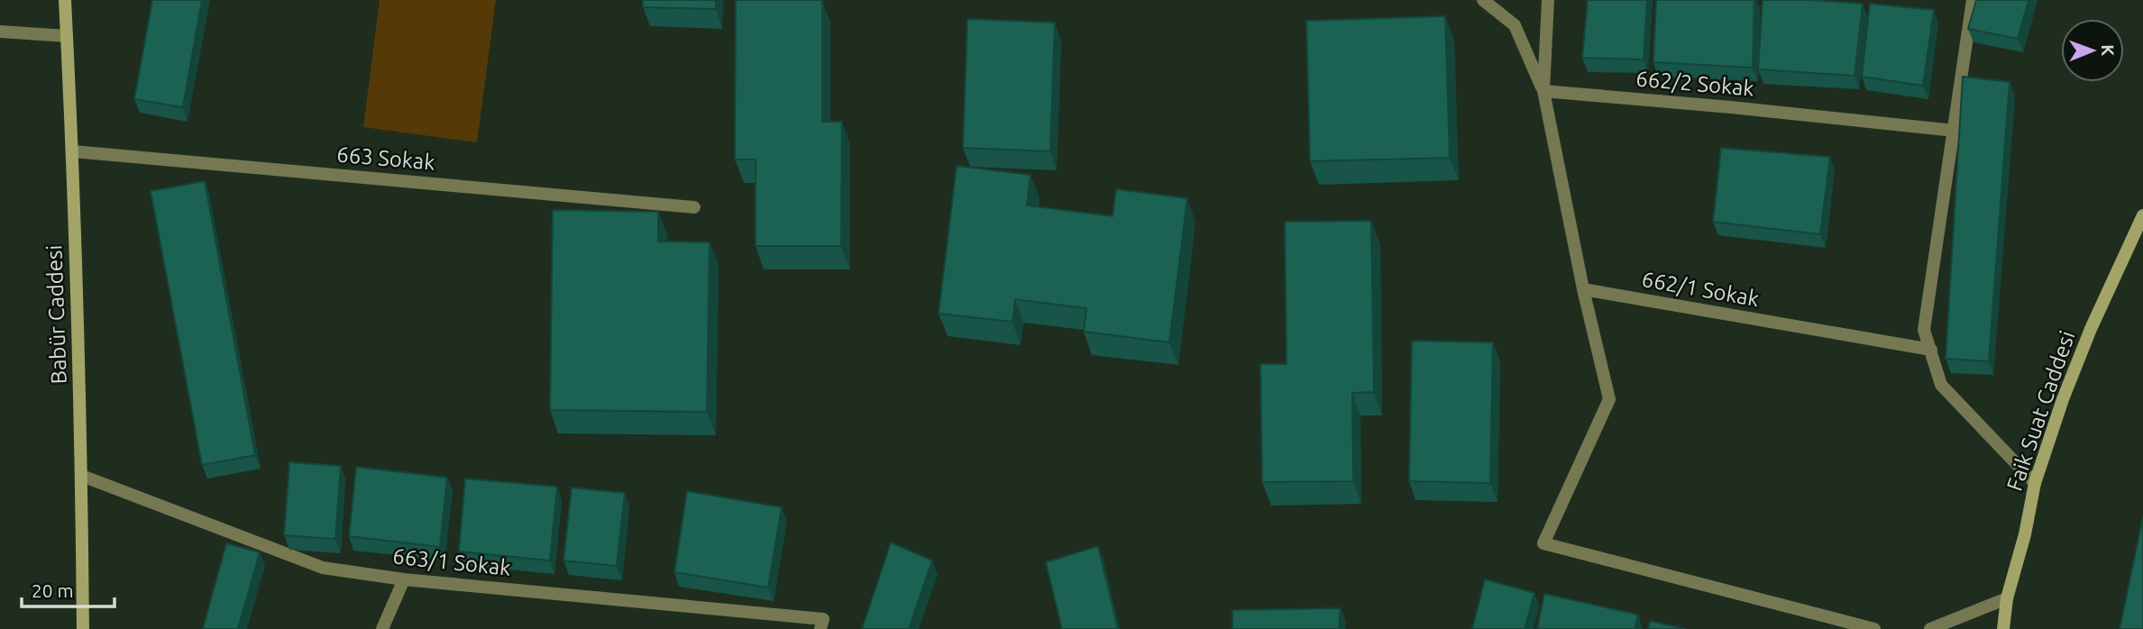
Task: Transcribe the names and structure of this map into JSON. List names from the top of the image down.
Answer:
{
  "streets": {
    "main road": ["Babür Caddesi", "Faik Suat Caddesi"],
    "street": [
      "662/2 Sokak",
      "663 Sokak",
      "662/1 Sokak",
      "663/1 Sokak"
    ]
  },
  "crossings": [
    ["663 Sokak", "Babür Caddesi"],
    ["Babür Caddesi", "663/1 Sokak"]
  ],
  "scale_bar": "20 m",
  "north": "right"
}
